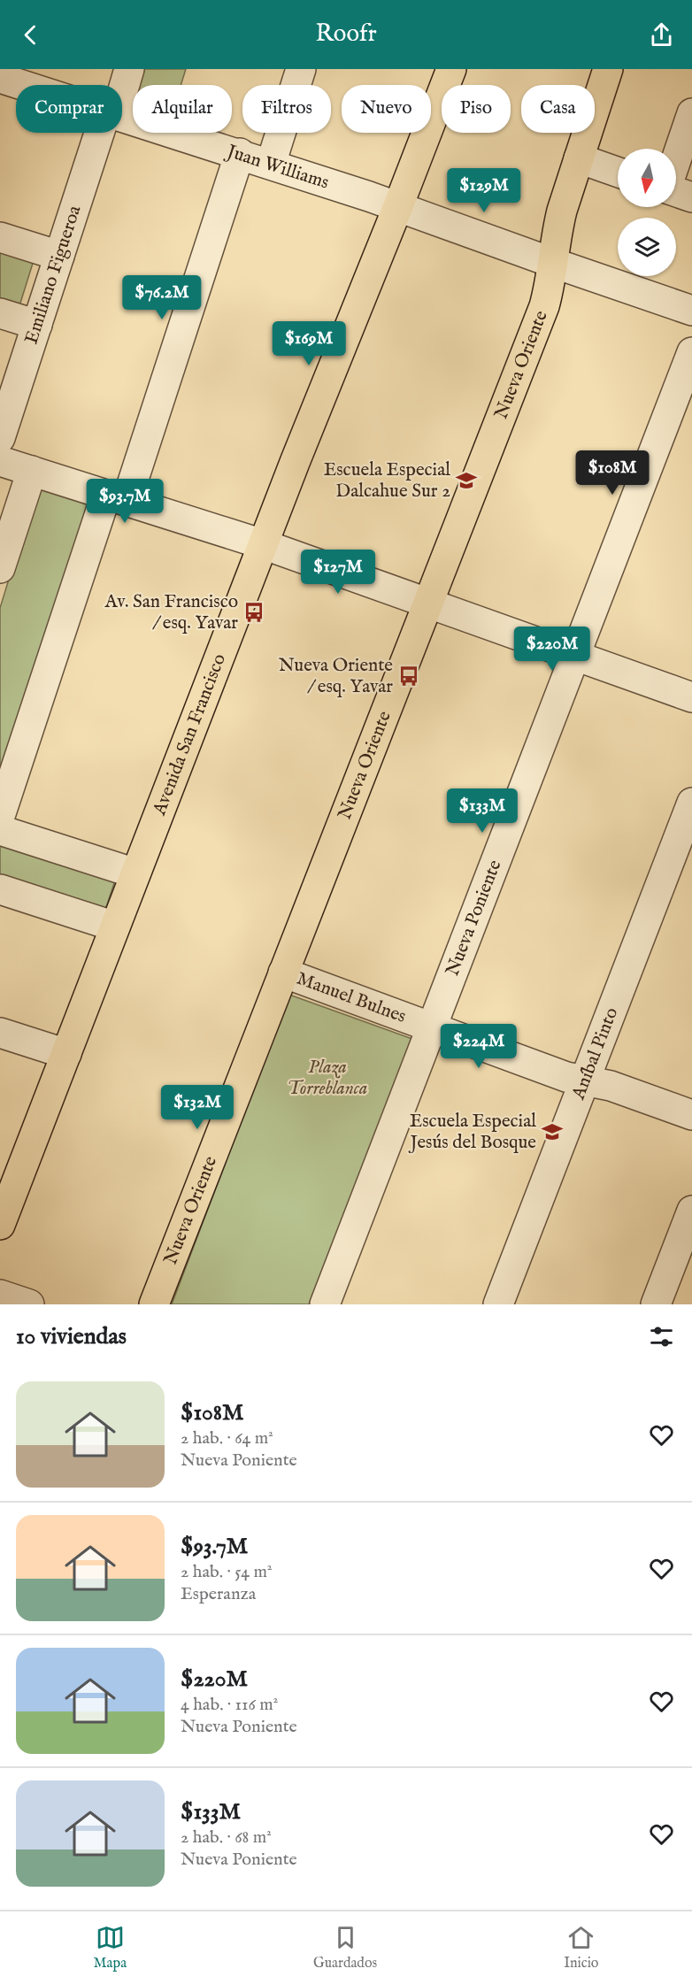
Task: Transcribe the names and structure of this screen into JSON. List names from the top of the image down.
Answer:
{
  "streets": {
    "main road": ["Nueva Oriente", "Avenida San Francisco"],
    "street": [
      "Juan Williams",
      "Emiliano Figueroa",
      "Nueva Poniente",
      "Manuel Bulnes",
      "Aníbal Pinto"
    ]
  },
  "crossings": [
    ["Juan Williams", "Nueva Oriente"],
    ["Juan Williams", "Avenida San Francisco"],
    ["Nueva Oriente", "Manuel Bulnes"],
    ["Nueva Poniente", "Manuel Bulnes"],
    ["Manuel Bulnes", "Aníbal Pinto"]
  ],
  "parks": ["Plaza Torreblanca"],
  "places": {
    "school or university": ["Escuela Especial Dalcahue Sur 2", "Escuela Especial Jesús del Bosque"],
    "bus stop": ["Av. San Francisco / esq. Yavar", "Nueva Oriente / esq. Yavar"]
  },
  "north": "bottom",
  "page": {
    "header": "Roofr",
    "chip": [
      "Comprar",
      "Alquilar",
      "Filtros",
      "Nuevo",
      "Piso",
      "Casa"
    ],
    "price": [
      "$129M",
      "$76.2M",
      "$169M",
      "$108M",
      "$93.7M",
      "$127M",
      "$220M",
      "$133M",
      "$224M",
      "$132M"
    ],
    "heading": "10 viviendas",
    "list": [
      {
        "name": "$108M",
        "note": "2 hab. · 64 m² · Nueva Poniente"
      },
      {
        "name": "$93.7M",
        "note": "2 hab. · 54 m² · Esperanza"
      },
      {
        "name": "$220M",
        "note": "4 hab. · 116 m² · Nueva Poniente"
      },
      {
        "name": "$133M",
        "note": "2 hab. · 68 m² · Nueva Poniente"
      }
    ],
    "tabs": ["Mapa", "Guardados", "Inicio"]
  }
}
